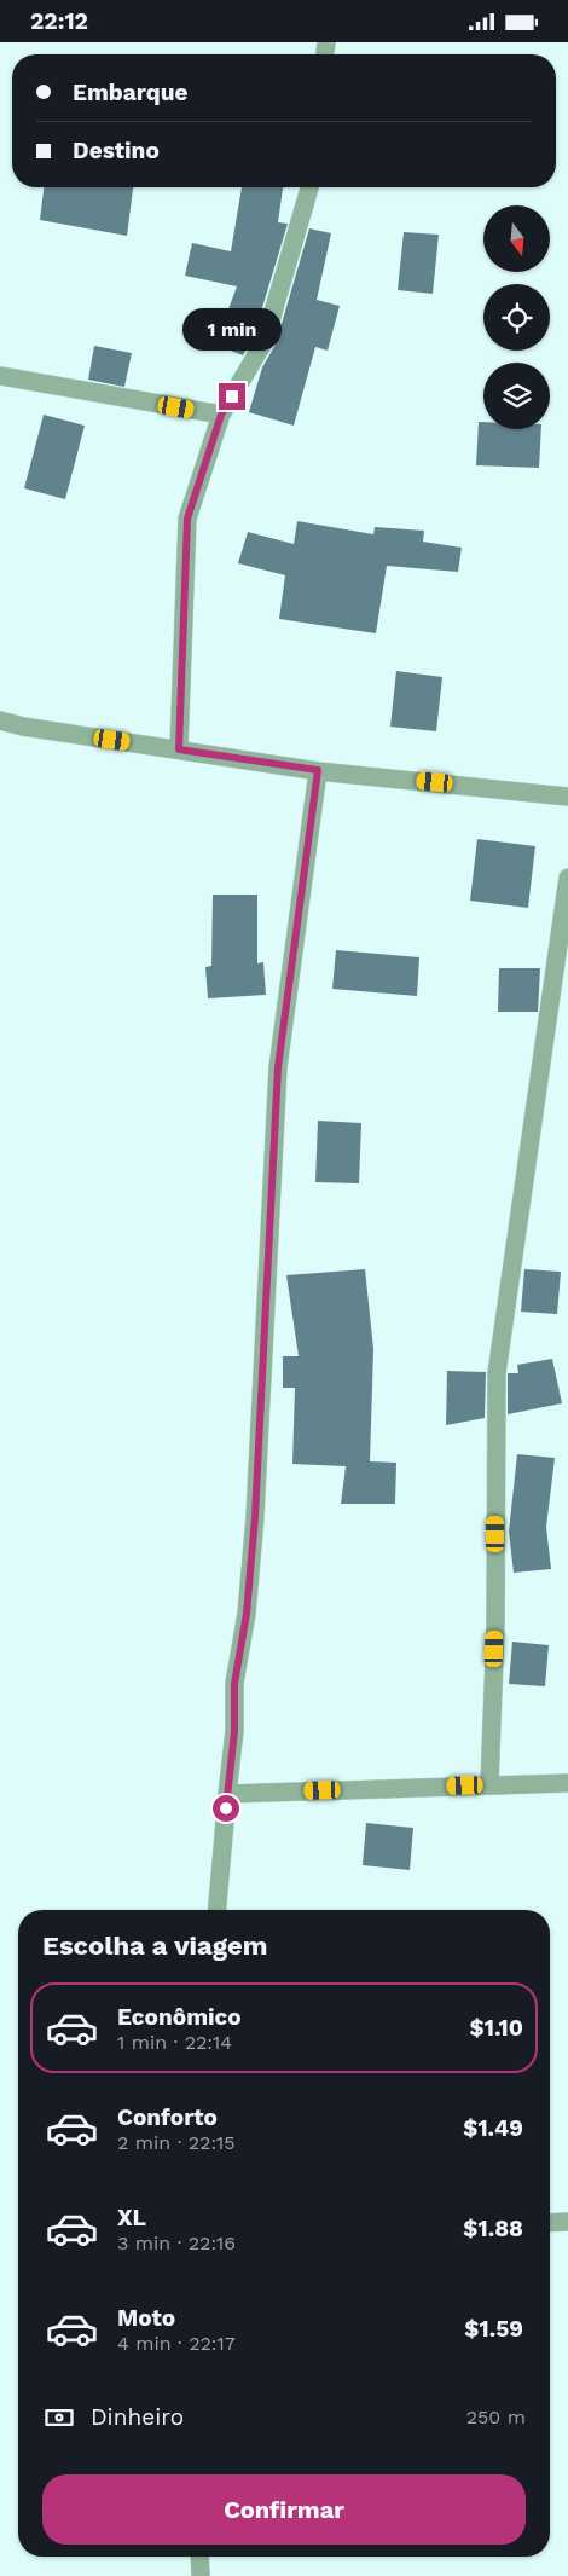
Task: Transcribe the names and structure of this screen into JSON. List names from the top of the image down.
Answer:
{
  "north": "bottom",
  "page": {
    "status": "22:12",
    "banner": ["Embarque", "Destino"],
    "bubble": "1 min",
    "heading": "Escolha a viagem",
    "list": [
      {
        "name": "Econômico",
        "note": "1 min · 22:14",
        "value": "$1.10"
      },
      {
        "name": "Conforto",
        "note": "2 min · 22:15",
        "value": "$1.49"
      },
      {
        "name": "XL",
        "note": "3 min · 22:16",
        "value": "$1.88"
      },
      {
        "name": "Moto",
        "note": "4 min · 22:17",
        "value": "$1.59"
      }
    ],
    "pay": ["Dinheiro", "250 m"],
    "buttons": "Confirmar"
  }
}
